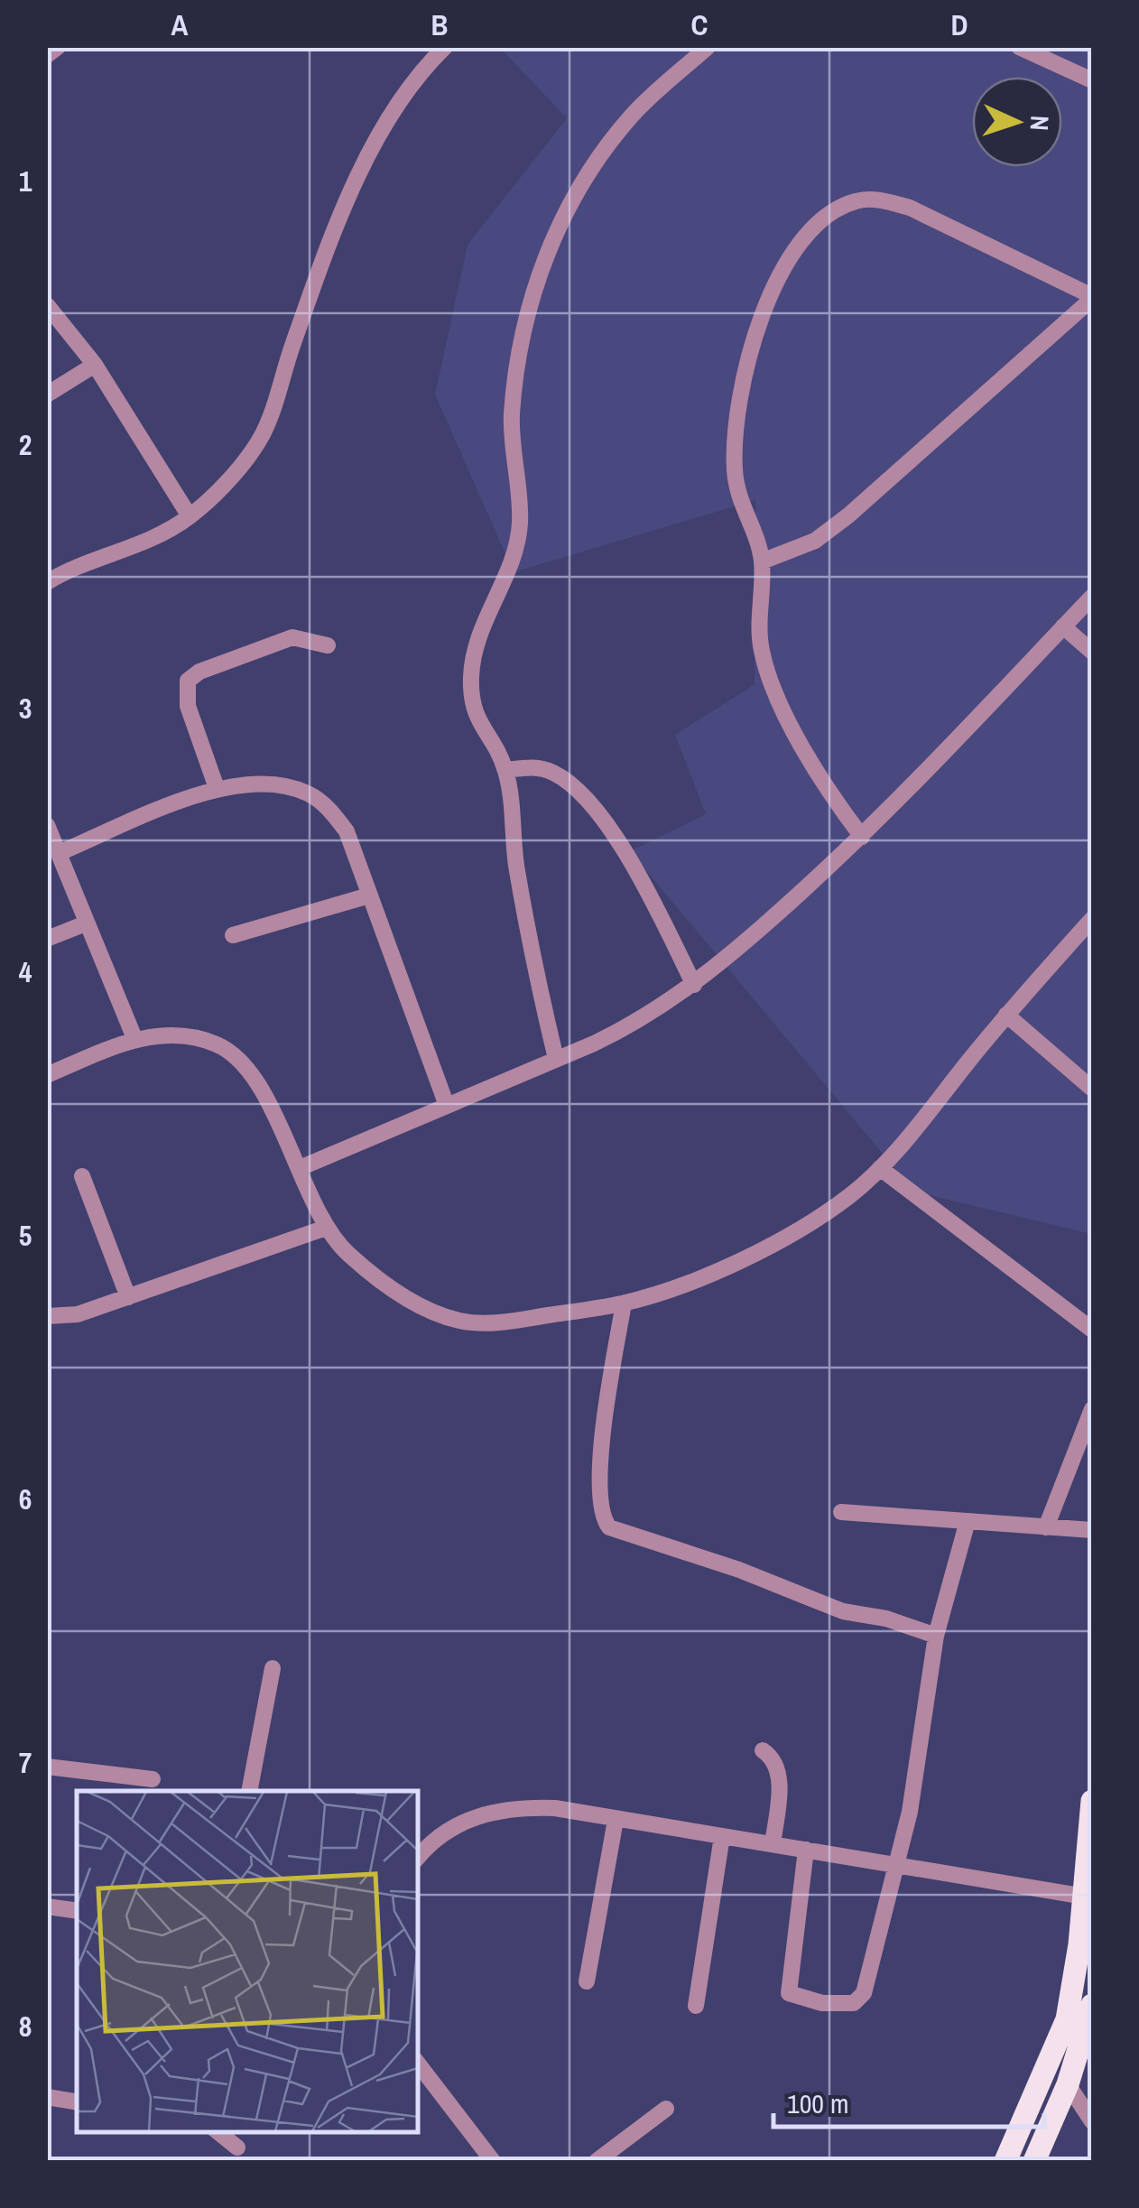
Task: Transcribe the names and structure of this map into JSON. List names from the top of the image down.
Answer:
{
  "scale_bar": "100 m",
  "north": "right",
  "grid": {
    "columns": [
      "A",
      "B",
      "C",
      "D"
    ],
    "rows": [
      "1",
      "2",
      "3",
      "4",
      "5",
      "6",
      "7",
      "8"
    ]
  }
}
